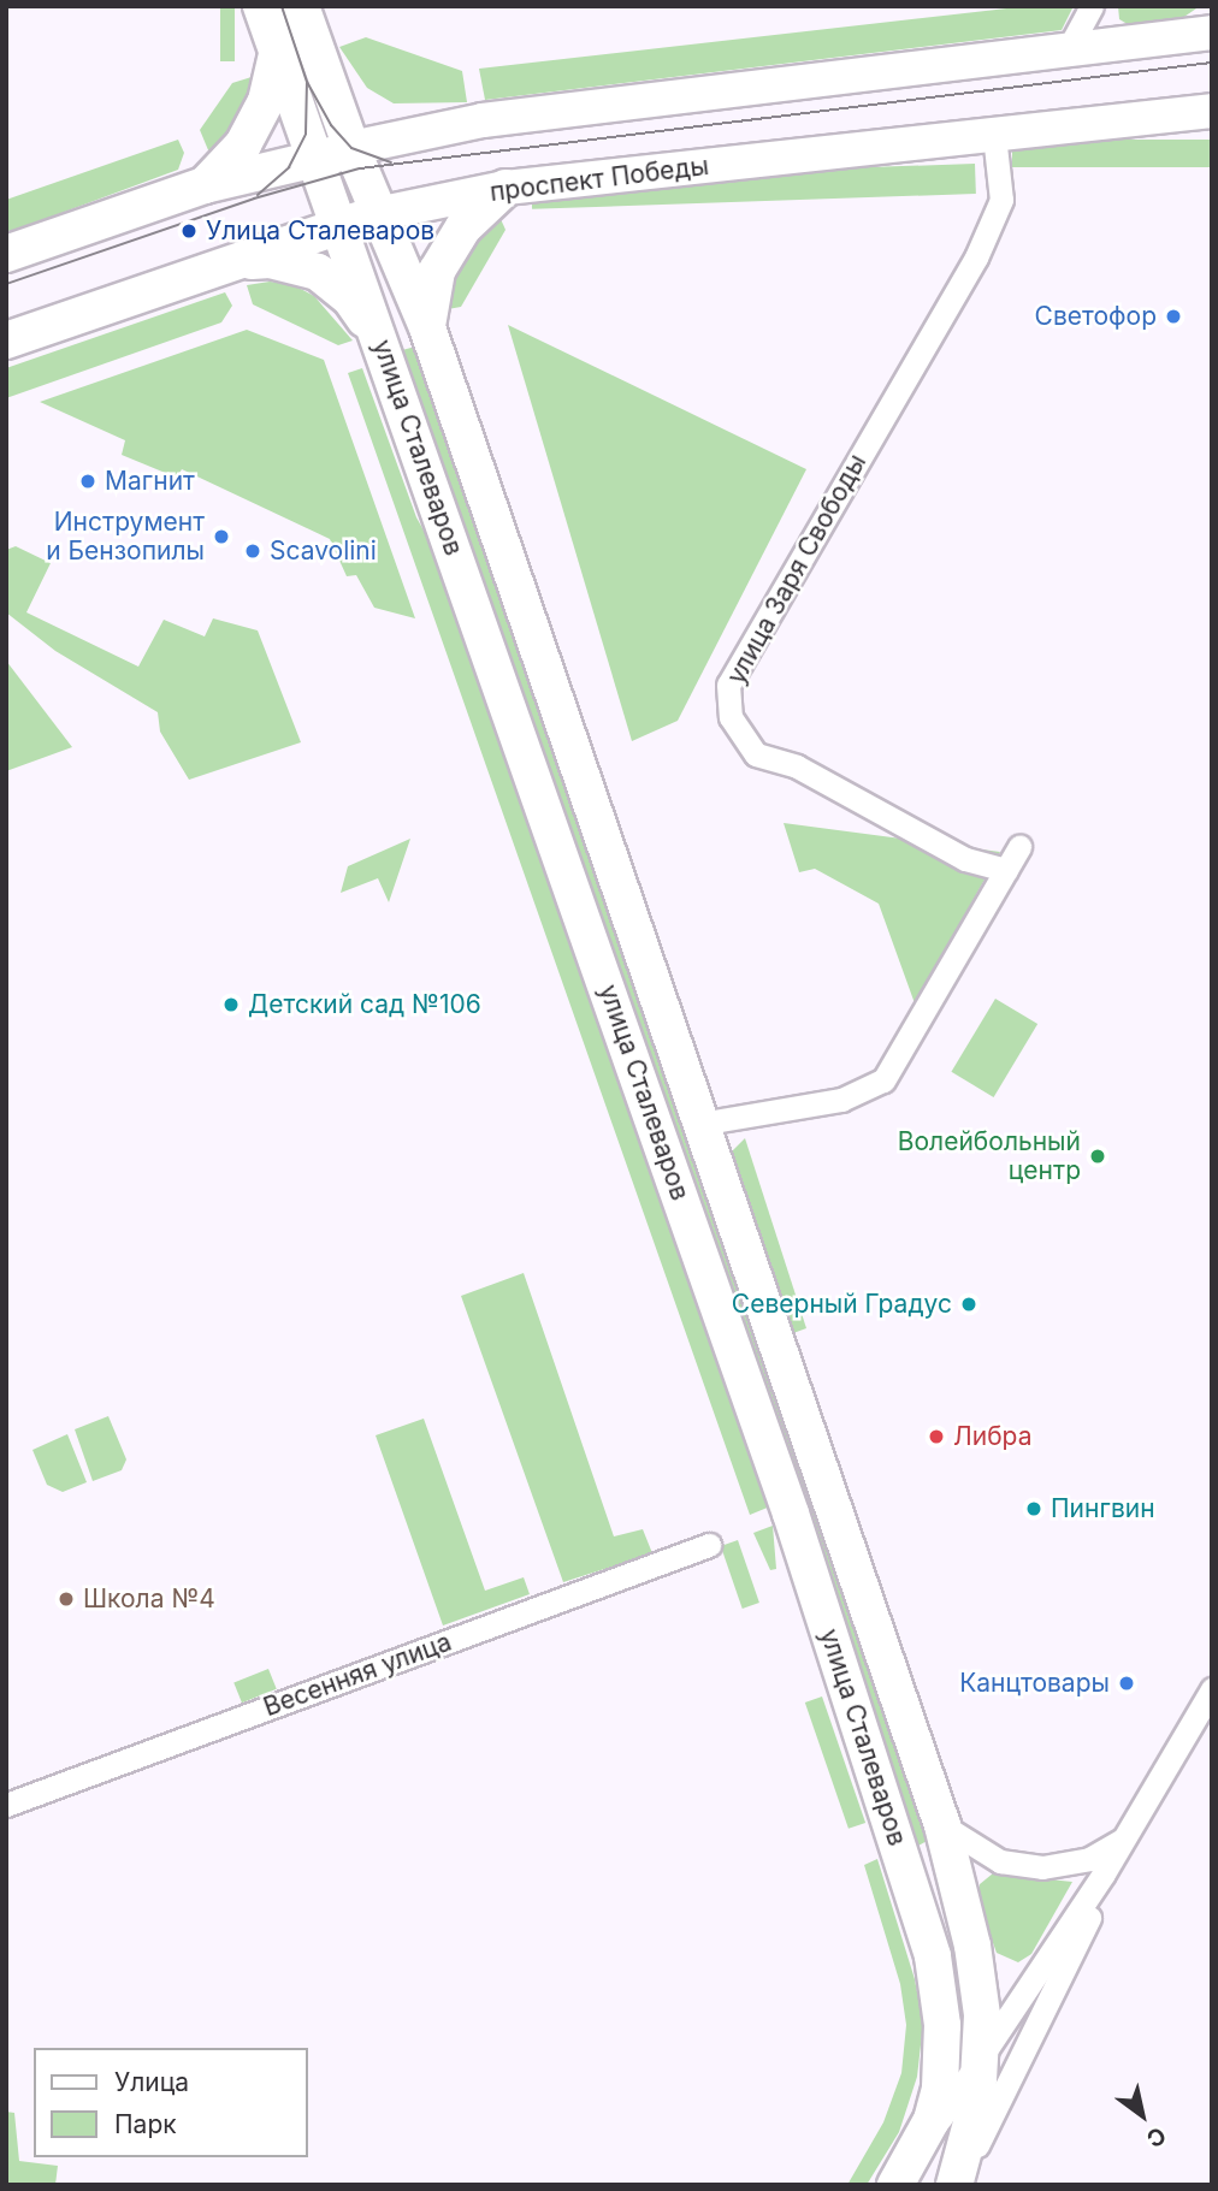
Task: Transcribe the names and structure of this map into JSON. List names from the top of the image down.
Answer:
{
  "streets": {
    "main road": ["проспект Победы", "улица Сталеваров"],
    "street": ["улица Заря Свободы", "Весенняя улица"]
  },
  "crossings": [
    ["проспект Победы", "улица Сталеваров"],
    ["проспект Победы", "улица Заря Свободы"]
  ],
  "places": [
    "Улица Сталеваров",
    "Светофор",
    "Магнит",
    "Инструмент и Бензопилы",
    "Scavolini",
    "Детский сад №106",
    "Волейбольный центр",
    "Северный Градус",
    "Либра",
    "Пингвин",
    "Школа №4",
    "Канцтовары"
  ],
  "legend": ["Улица", "Парк"],
  "north": "bottom right"
}
